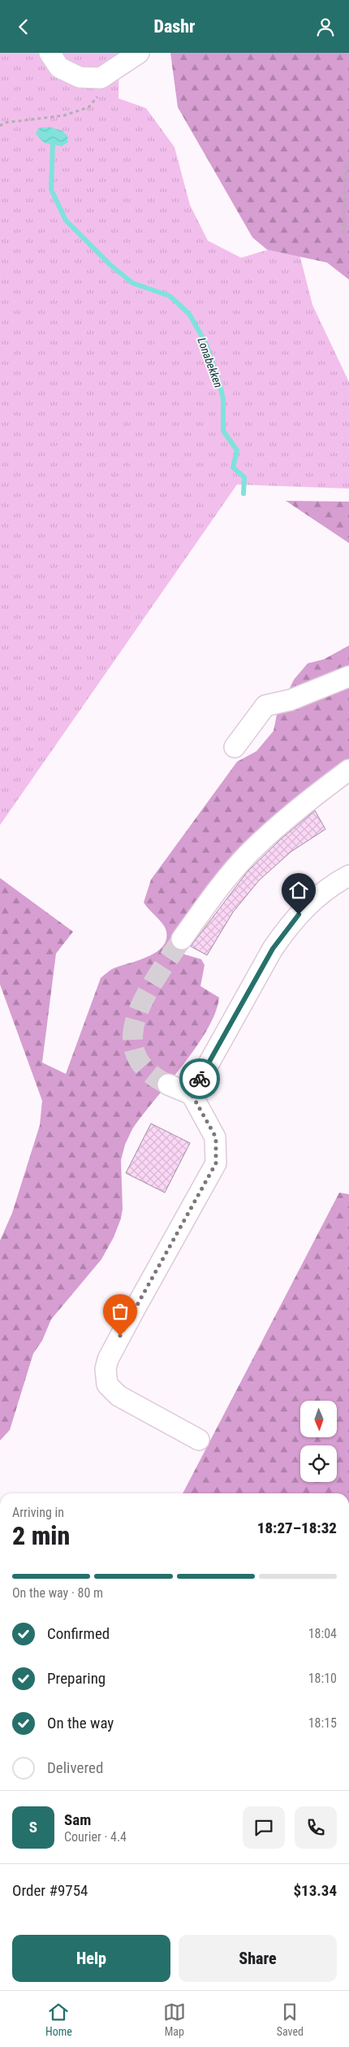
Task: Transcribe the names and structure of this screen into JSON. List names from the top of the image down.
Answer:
{
  "water": ["Lonabekken"],
  "north": "bottom",
  "page": {
    "header": "Dashr",
    "heading": ["2 min", "Arriving in", "18:27–18:32"],
    "panel": [
      "Sam",
      "Courier · 4.4",
      "Order #9754",
      "$13.34"
    ],
    "bar": "On the way · 80 m",
    "list": [
      ["Confirmed", "18:04"],
      ["Preparing", "18:10"],
      ["On the way", "18:15"],
      "Delivered"
    ],
    "round": "S",
    "buttons": ["Help", "Share"],
    "tabs": ["Home", "Map", "Saved"]
  }
}
